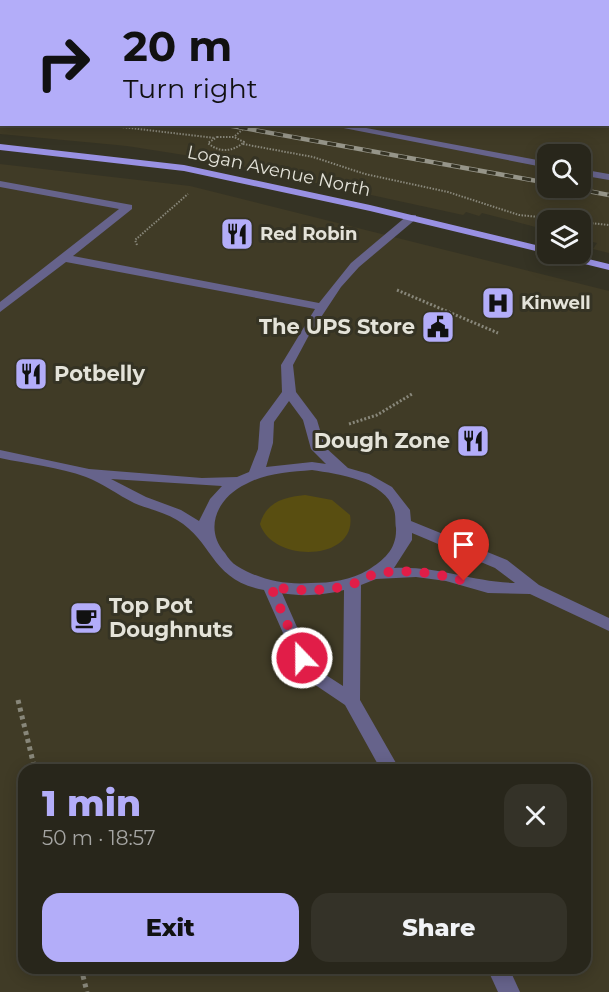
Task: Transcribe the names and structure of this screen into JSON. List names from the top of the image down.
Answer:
{
  "streets": {
    "main road": ["Logan Avenue North"]
  },
  "places": {
    "restaurant": ["Red Robin", "Potbelly", "Dough Zone"],
    "hospital": ["Kinwell"],
    "public building": ["The UPS Store"],
    "cafe": ["Top Pot Doughnuts"]
  },
  "page": {
    "turn": ["20 m", "Turn right"],
    "heading": ["1 min", "50 m · 18:57"],
    "buttons": ["Exit", "Share"]
  }
}
